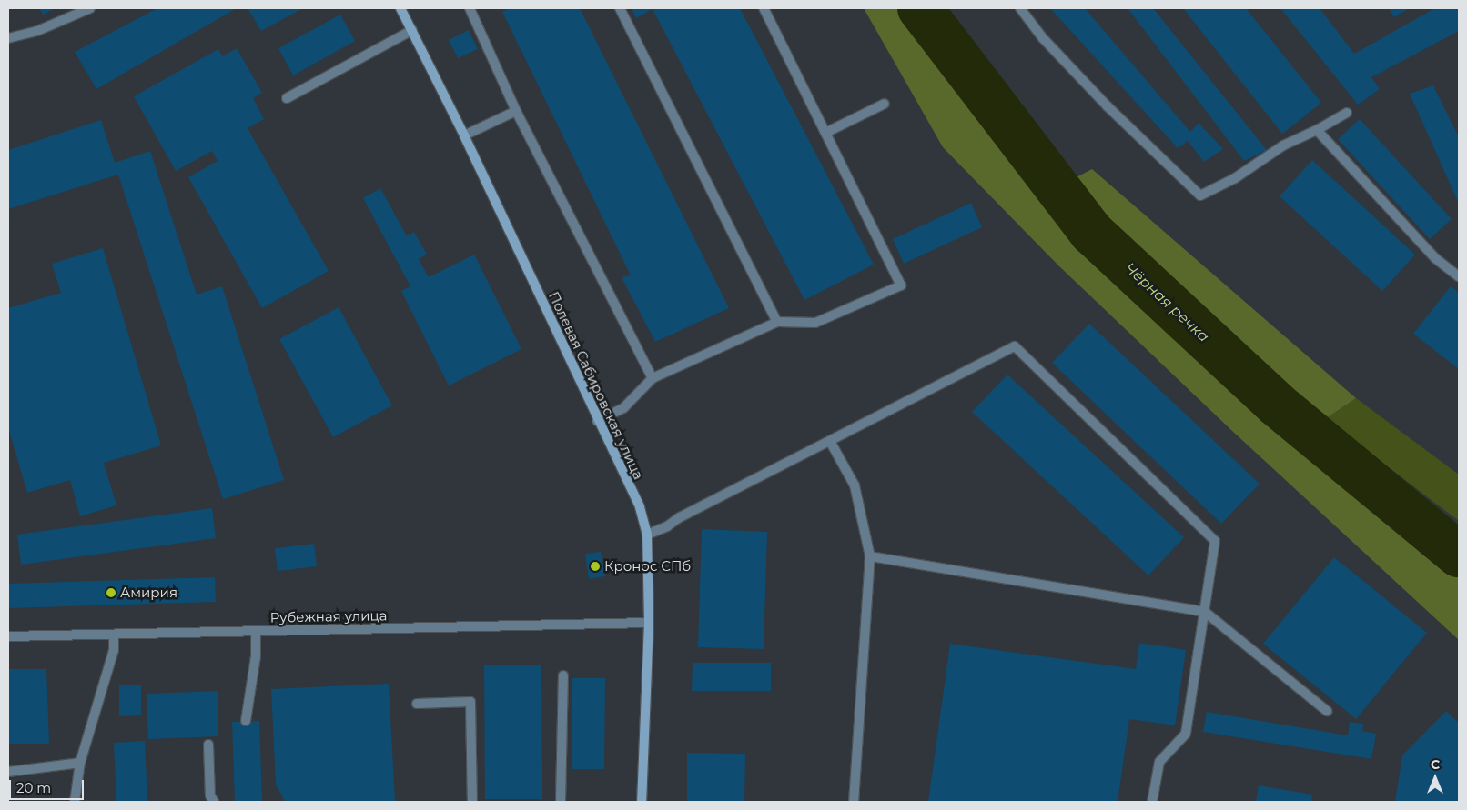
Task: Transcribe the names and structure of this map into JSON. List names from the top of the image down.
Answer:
{
  "streets": {
    "street": ["Полевая Сабировская улица", "Рубежная улица"]
  },
  "crossings": [
    ["Полевая Сабировская улица", "Рубежная улица"]
  ],
  "water": ["Чёрная речка"],
  "places": ["Кронос СПб", "Амирия"],
  "scale_bar": "20 m",
  "north": "top"
}
